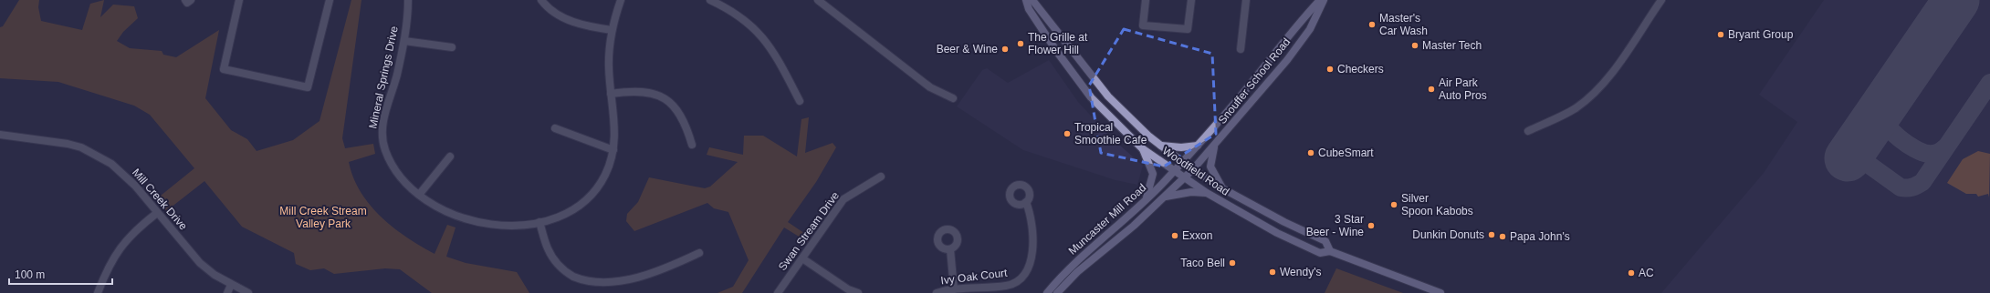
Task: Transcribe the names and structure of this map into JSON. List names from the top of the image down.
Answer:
{
  "streets": {
    "main road": ["Snouffer School Road", "Woodfield Road", "Muncaster Mill Road"],
    "street": [
      "Mineral Springs Drive",
      "Mill Creek Drive",
      "Swan Stream Drive",
      "Ivy Oak Court"
    ]
  },
  "crossings": [
    ["Snouffer School Road", "Woodfield Road"],
    ["Snouffer School Road", "Muncaster Mill Road"],
    ["Woodfield Road", "Muncaster Mill Road"]
  ],
  "parks": ["Mill Creek Stream Valley Park"],
  "places": [
    "Master's Car Wash",
    "Bryant Group",
    "The Grille at Flower Hill",
    "Master Tech",
    "Beer & Wine",
    "Checkers",
    "Air Park Auto Pros",
    "Tropical Smoothie Cafe",
    "CubeSmart",
    "Silver Spoon Kabobs",
    "3 Star Beer - Wine",
    "Dunkin Donuts",
    "Exxon",
    "Papa John's",
    "Taco Bell",
    "Wendy's",
    "AC"
  ],
  "scale_bar": "100 m"
}
